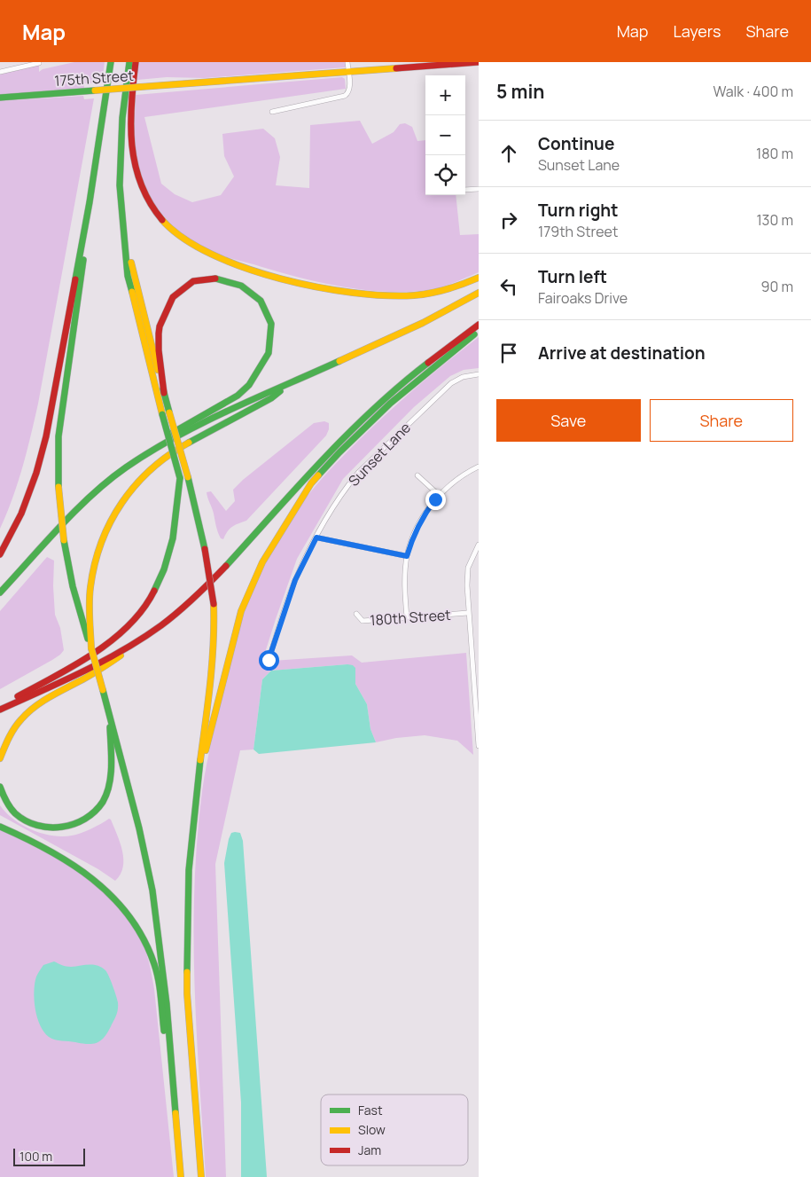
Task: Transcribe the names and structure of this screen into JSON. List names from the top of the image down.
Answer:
{
  "streets": {
    "main road": ["175th Street"],
    "street": ["Sunset Lane", "180th Street"]
  },
  "legend": ["Fast", "Slow", "Jam"],
  "scale_bar": "100 m",
  "page": {
    "header": "Map",
    "nav": ["Map", "Layers", "Share"],
    "heading": ["5 min", "Walk · 400 m"],
    "map_buttons": ["+", "−"],
    "list": [
      ["Continue", "Sunset Lane", "180 m"],
      ["Turn right", "179th Street", "130 m"],
      ["Turn left", "Fairoaks Drive", "90 m"],
      "Arrive at destination"
    ],
    "buttons": ["Save", "Share"],
    "scale": "100 m"
  }
}
